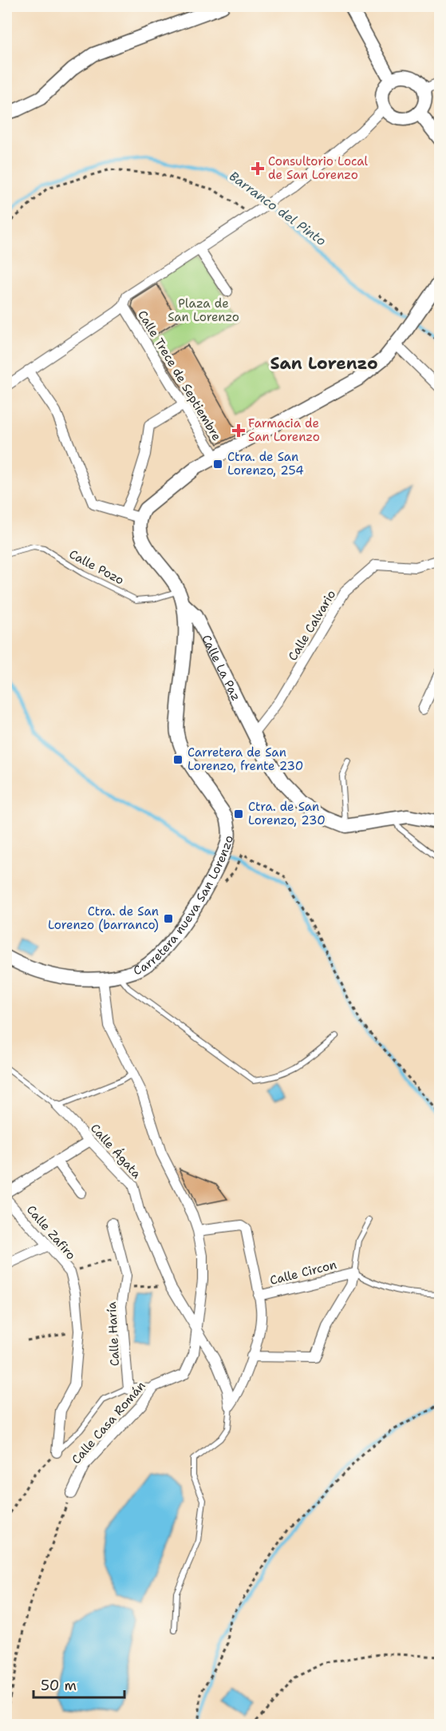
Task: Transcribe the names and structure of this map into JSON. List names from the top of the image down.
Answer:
{
  "streets": {
    "street": [
      "Calle Trece de Septiembre",
      "Calle Calvario",
      "Calle La Paz",
      "Carretera nueva San Lorenzo",
      "Calle Ágata",
      "Calle Zafiro",
      "Calle Circon",
      "Calle Haría",
      "Calle Casa Román"
    ],
    "lane": ["Calle Pozo"]
  },
  "crossings": [
    ["Calle Pozo", "Carretera nueva San Lorenzo"],
    ["Calle Calvario", "Calle La Paz"],
    ["Calle La Paz", "Carretera nueva San Lorenzo"],
    ["Carretera nueva San Lorenzo", "Calle Casa Román"],
    ["Calle Ágata", "Calle Casa Román"]
  ],
  "districts": ["San Lorenzo"],
  "water": ["Barranco del Pinto"],
  "parks": ["Plaza de San Lorenzo"],
  "places": {
    "health": ["Consultorio Local de San Lorenzo", "Farmacia de San Lorenzo"],
    "transit": [
      "Ctra. de San Lorenzo, 254",
      "Carretera de San Lorenzo, frente 230",
      "Ctra. de San Lorenzo, 230",
      "Ctra. de San Lorenzo (barranco)"
    ]
  },
  "scale_bar": "50 m"
}
